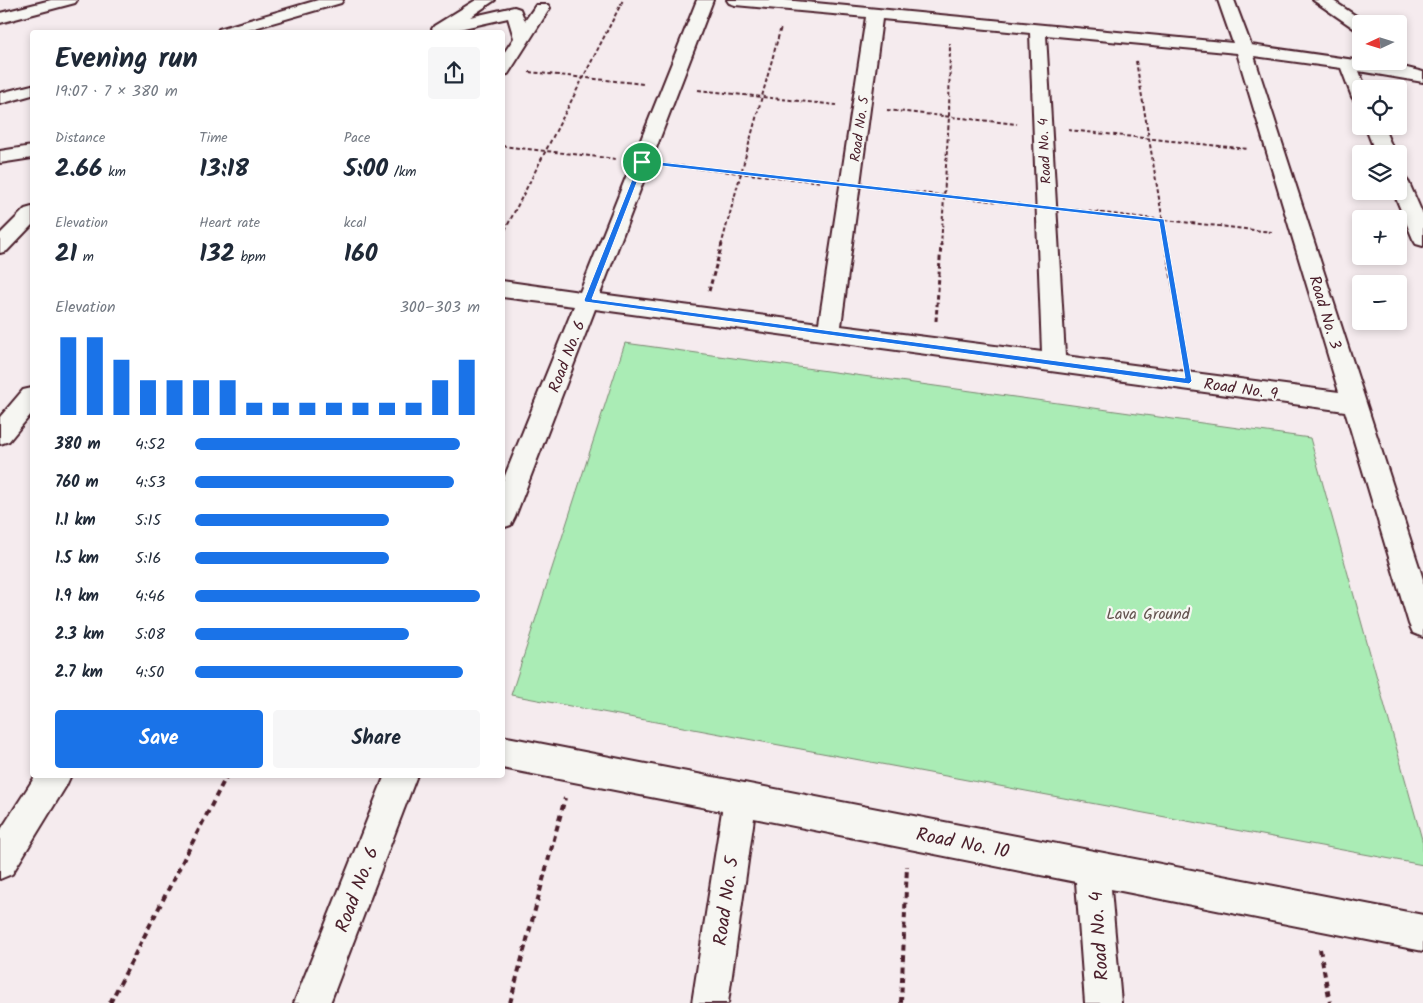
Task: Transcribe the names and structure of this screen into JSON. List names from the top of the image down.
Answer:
{
  "streets": {
    "street": [
      "Road No. 5",
      "Road No. 4",
      "Road No. 3",
      "Road No. 6",
      "Road No. 9",
      "Road No. 10"
    ]
  },
  "crossings": [
    ["Road No. 5", "Road No. 9"],
    ["Road No. 5", "Road No. 10"],
    ["Road No. 4", "Road No. 9"],
    ["Road No. 4", "Road No. 10"],
    ["Road No. 3", "Road No. 9"],
    ["Road No. 6", "Road No. 9"]
  ],
  "parks": ["Lava Ground"],
  "north": "left",
  "page": {
    "map_buttons": ["+", "−"],
    "heading": ["Evening run", "19:07 · 7 × 380 m"],
    "stats": [
      ["Distance", "2.66 km"],
      ["Time", "13:18"],
      ["Pace", "5:00 /km"],
      ["Elevation", "21 m"],
      ["Heart rate", "132 bpm"],
      ["kcal", "160"]
    ],
    "chart": ["Elevation", "300–303 m"],
    "list": [
      {
        "name": "380 m",
        "note": "4:52"
      },
      {
        "name": "760 m",
        "note": "4:53"
      },
      {
        "name": "1.1 km",
        "note": "5:15"
      },
      {
        "name": "1.5 km",
        "note": "5:16"
      },
      {
        "name": "1.9 km",
        "note": "4:46"
      },
      {
        "name": "2.3 km",
        "note": "5:08"
      },
      {
        "name": "2.7 km",
        "note": "4:50"
      }
    ],
    "buttons": ["Save", "Share"]
  }
}
